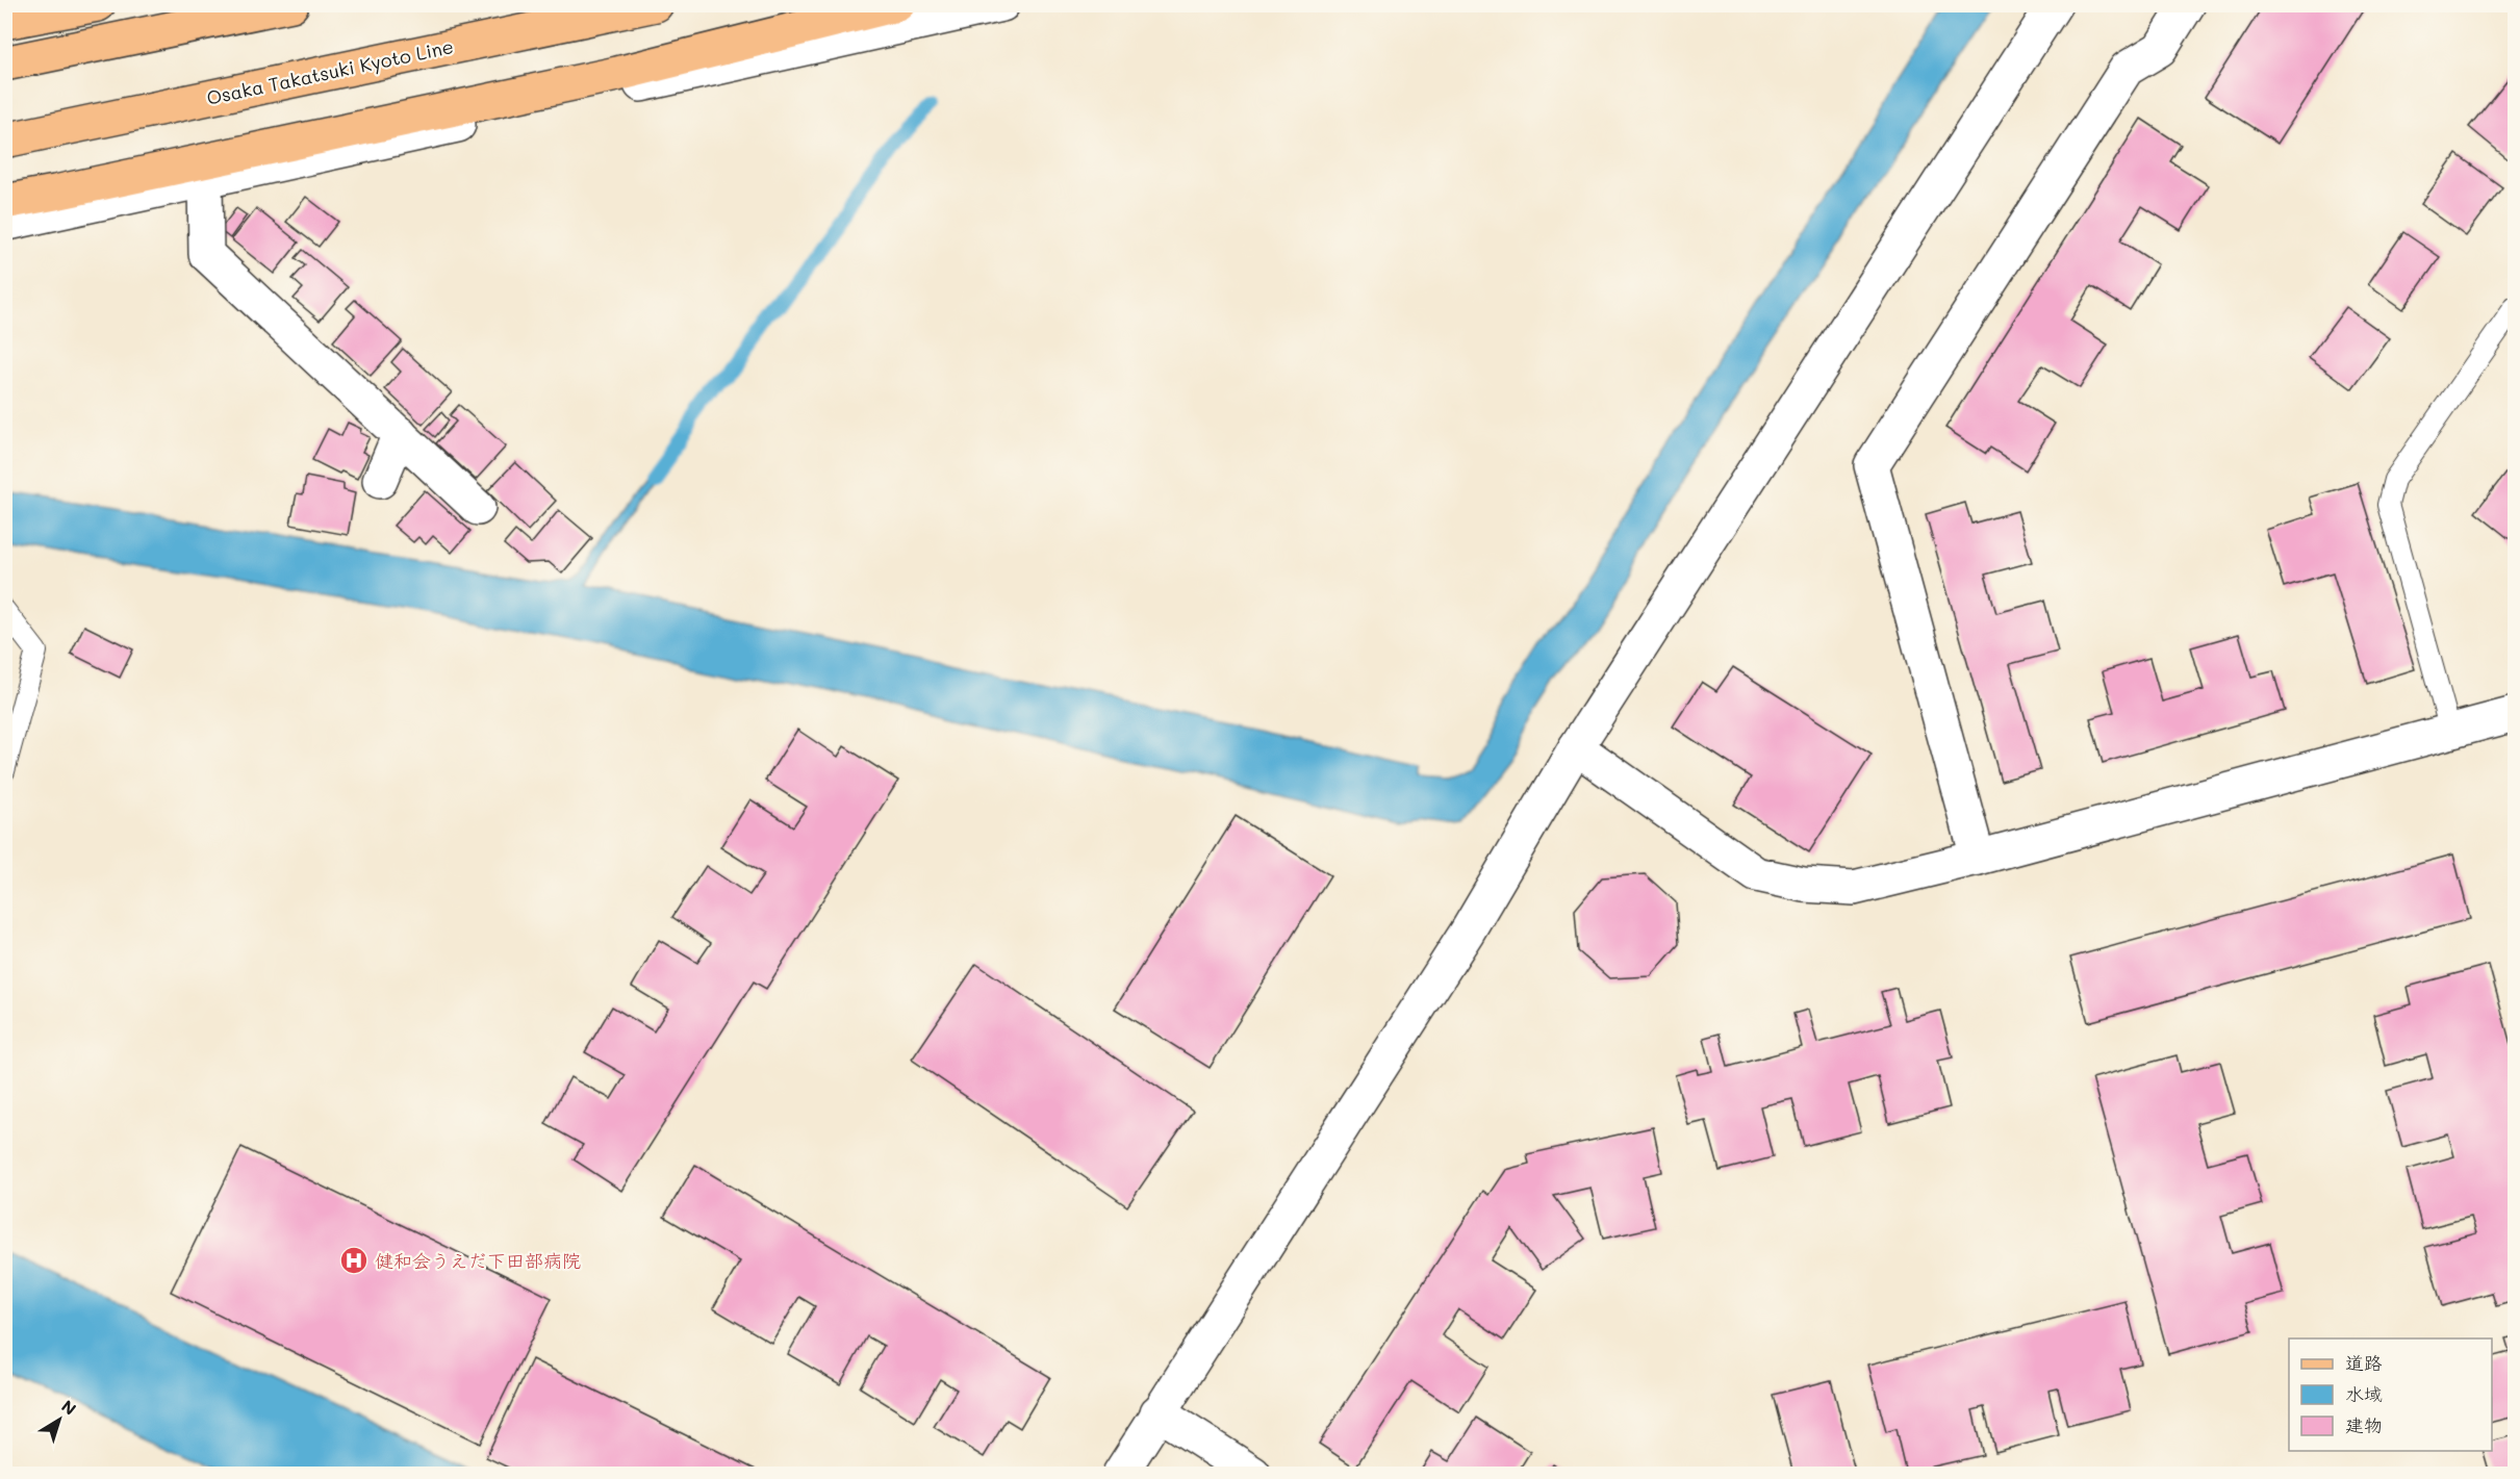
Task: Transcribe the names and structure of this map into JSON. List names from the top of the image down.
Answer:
{
  "streets": {
    "main road": ["Osaka Takatsuki Kyoto Line"]
  },
  "places": {
    "hospital": ["健和会うえだ下田部病院"]
  },
  "legend": ["道路", "水域", "建物"],
  "north": "top right"
}
